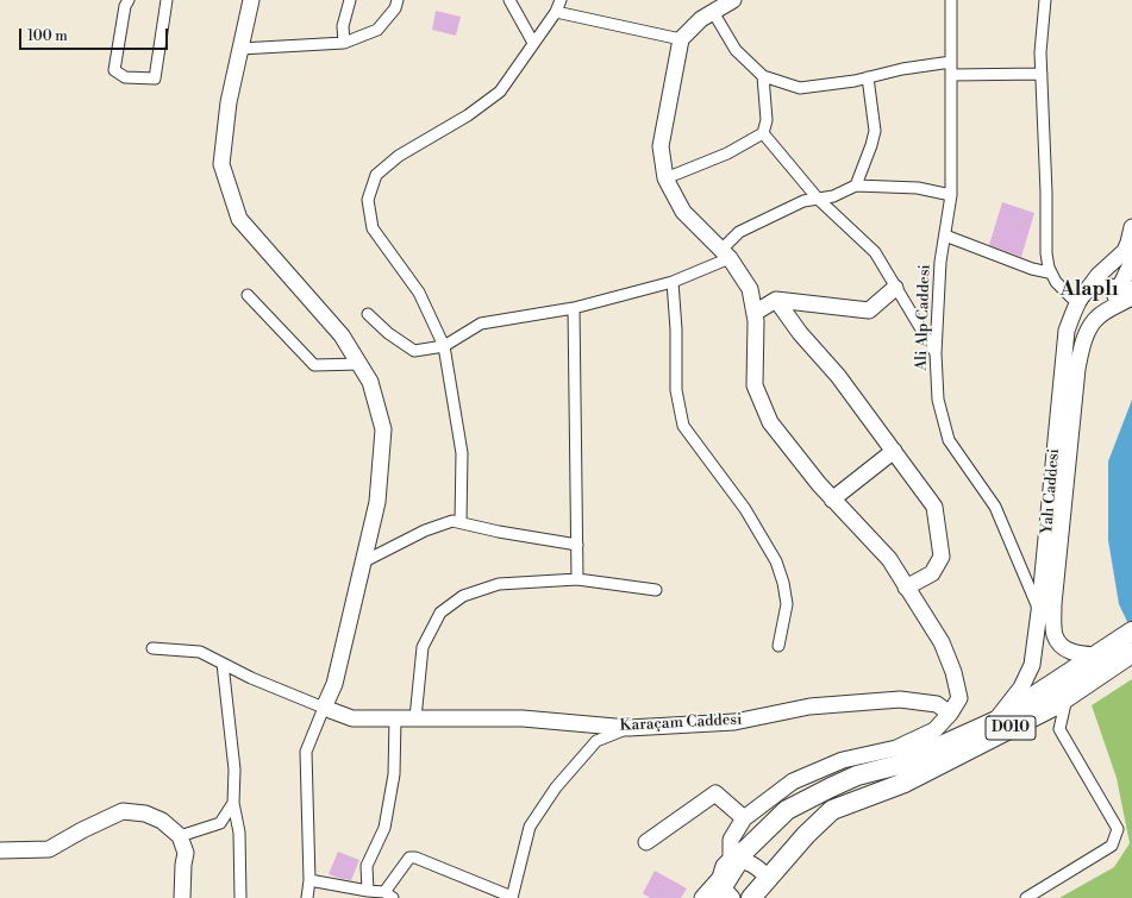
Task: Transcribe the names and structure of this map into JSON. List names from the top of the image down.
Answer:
{
  "streets": {
    "highway": ["D010"],
    "street": ["Ali Alp Caddesi", "Yalı Caddesi", "Karaçam Caddesi"]
  },
  "crossings": [
    ["Ali Alp Caddesi", "Yalı Caddesi"],
    ["Yalı Caddesi", "D010"]
  ],
  "districts": ["Alaplı"],
  "scale_bar": "100 m"
}
